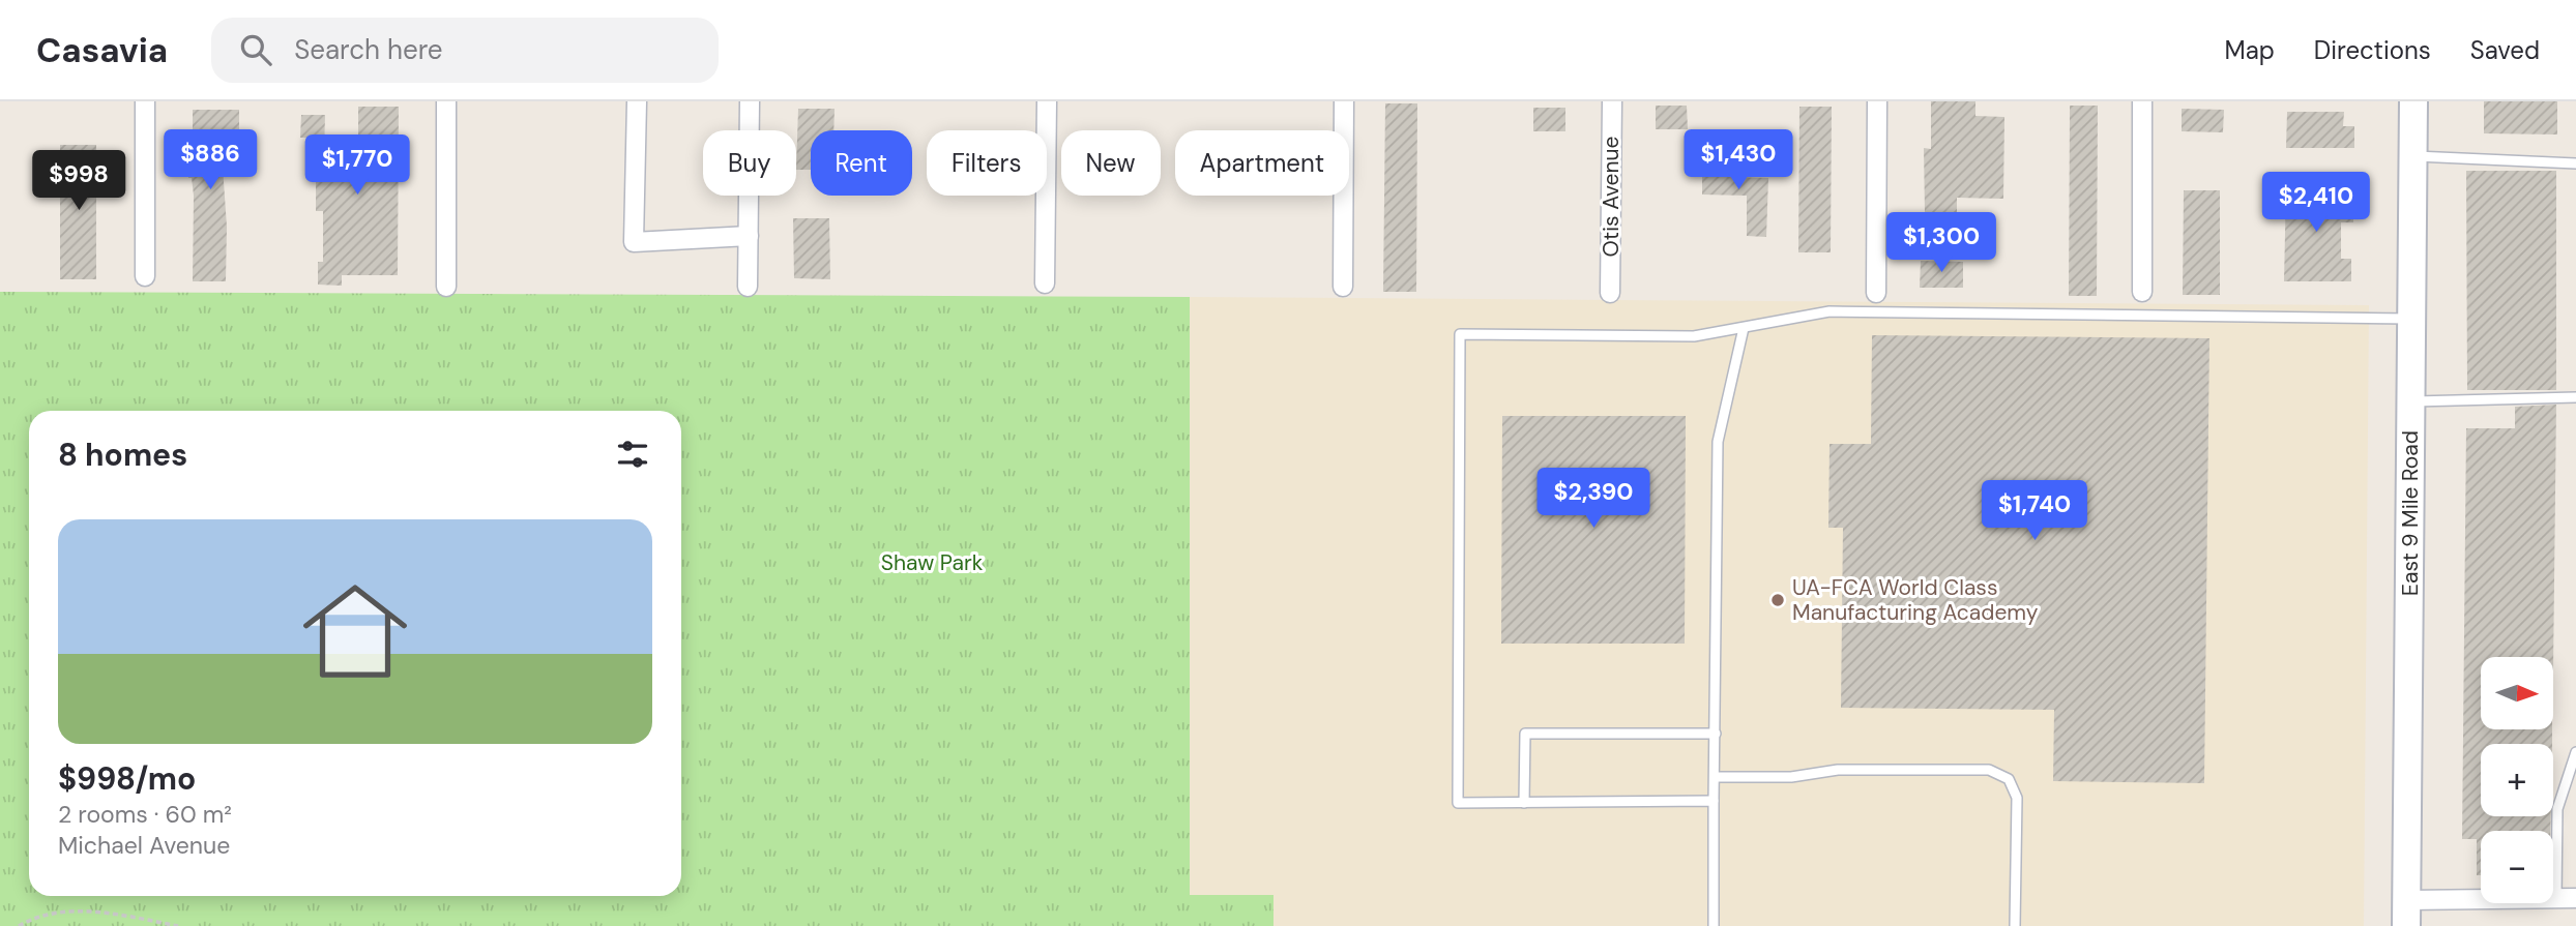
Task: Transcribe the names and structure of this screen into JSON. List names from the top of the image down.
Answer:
{
  "streets": {
    "main road": ["East 9 Mile Road"],
    "street": ["Otis Avenue"]
  },
  "parks": ["Shaw Park"],
  "places": ["UA-FCA World Class Manufacturing Academy"],
  "north": "right",
  "page": {
    "header": "Casavia",
    "search": "Search here",
    "nav": ["Map", "Directions", "Saved"],
    "price": [
      "$886",
      "$1,430",
      "$1,770",
      "$998",
      "$2,410",
      "$1,300",
      "$2,390",
      "$1,740"
    ],
    "chip": [
      "Buy",
      "Rent",
      "Filters",
      "New",
      "Apartment"
    ],
    "heading": "8 homes",
    "list": [
      {
        "name": "$998/mo",
        "note": "2 rooms · 60 m² · Michael Avenue"
      }
    ],
    "map_buttons": ["+", "−"]
  }
}
